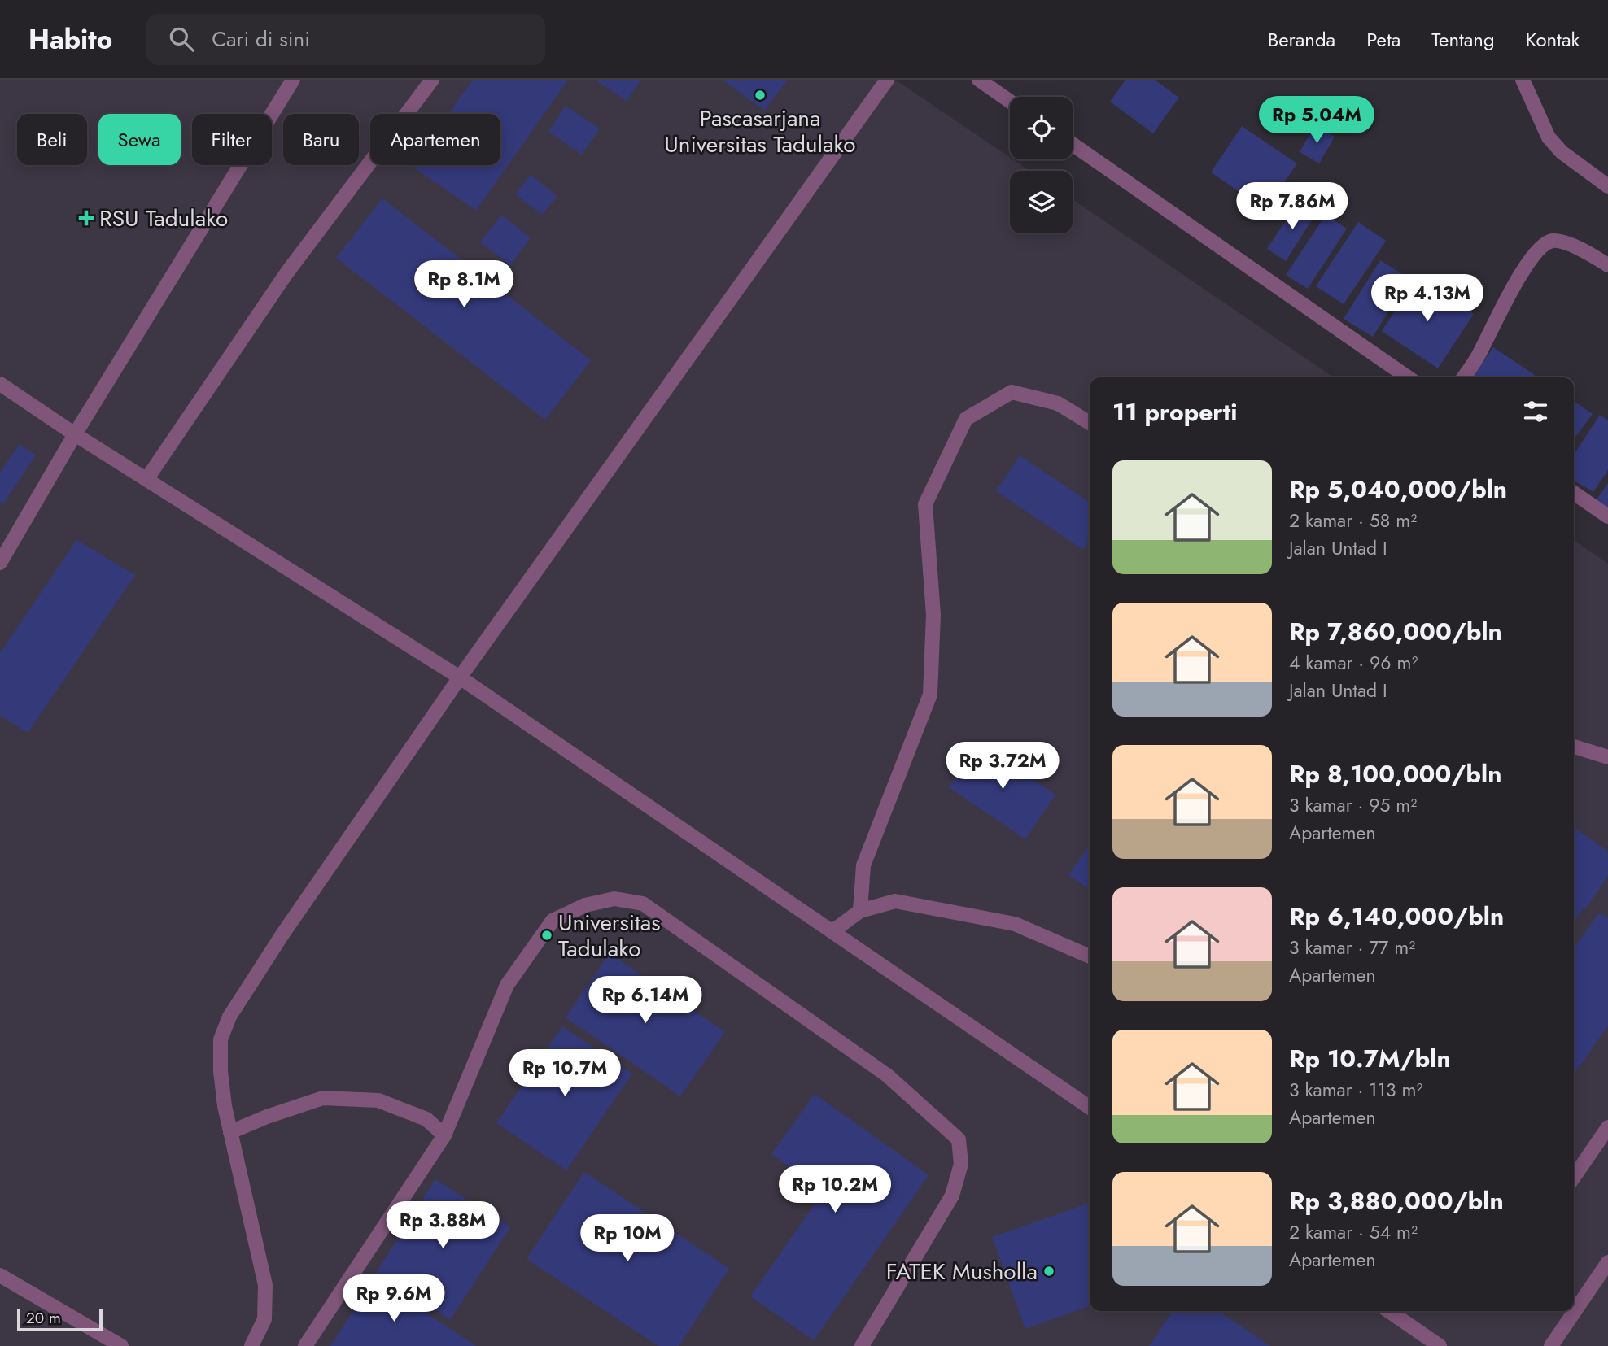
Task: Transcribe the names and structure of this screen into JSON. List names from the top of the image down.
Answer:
{
  "places": {
    "other": ["Pascasarjana Universitas Tadulako", "Universitas Tadulako", "FATEK Musholla"],
    "health": ["RSU Tadulako"]
  },
  "scale_bar": "20 m",
  "page": {
    "header": "Habito",
    "search": "Cari di sini",
    "nav": [
      "Beranda",
      "Peta",
      "Tentang",
      "Kontak"
    ],
    "price": [
      "Rp 5.04M",
      "Rp 7.86M",
      "Rp 8.1M",
      "Rp 4.13M",
      "Rp 3.72M",
      "Rp 6.14M",
      "Rp 10.7M",
      "Rp 10.2M",
      "Rp 3.88M",
      "Rp 10M",
      "Rp 9.6M"
    ],
    "chip": [
      "Beli",
      "Sewa",
      "Filter",
      "Baru",
      "Apartemen"
    ],
    "heading": "11 properti",
    "list": [
      {
        "name": "Rp 5,040,000/bln",
        "note": "2 kamar · 58 m² · Jalan Untad I"
      },
      {
        "name": "Rp 7,860,000/bln",
        "note": "4 kamar · 96 m² · Jalan Untad I"
      },
      {
        "name": "Rp 8,100,000/bln",
        "note": "3 kamar · 95 m² · Apartemen"
      },
      {
        "name": "Rp 6,140,000/bln",
        "note": "3 kamar · 77 m² · Apartemen"
      },
      {
        "name": "Rp 10.7M/bln",
        "note": "3 kamar · 113 m² · Apartemen"
      },
      {
        "name": "Rp 3,880,000/bln",
        "note": "2 kamar · 54 m² · Apartemen"
      }
    ],
    "scale": "20 m"
  }
}
